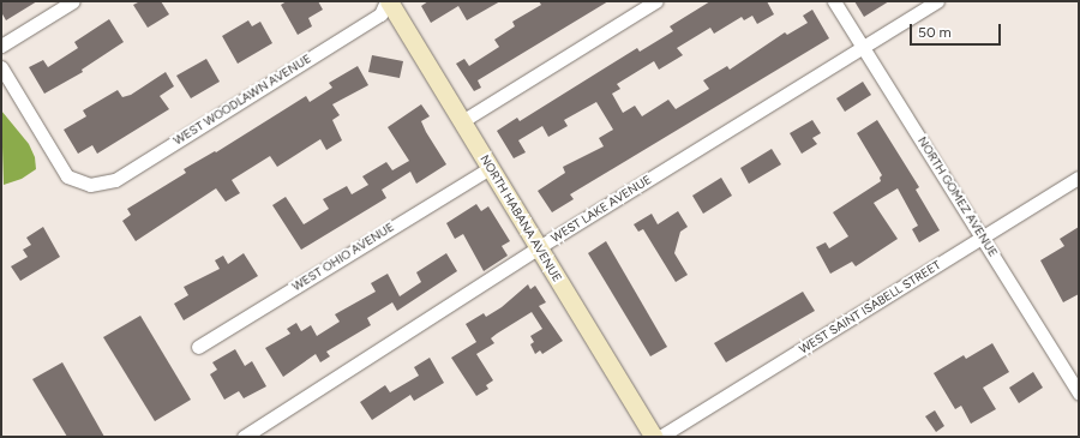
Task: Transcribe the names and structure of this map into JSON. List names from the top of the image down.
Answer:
{
  "streets": {
    "street": [
      "WEST WOODLAWN AVENUE",
      "NORTH GOMEZ AVENUE",
      "WEST LAKE AVENUE",
      "NORTH HABANA AVENUE",
      "WEST OHIO AVENUE",
      "WEST SAINT ISABELL STREET"
    ]
  },
  "crossings": [
    ["WEST WOODLAWN AVENUE", "NORTH HABANA AVENUE"],
    ["NORTH GOMEZ AVENUE", "WEST LAKE AVENUE"],
    ["NORTH GOMEZ AVENUE", "WEST SAINT ISABELL STREET"],
    ["WEST LAKE AVENUE", "NORTH HABANA AVENUE"],
    ["NORTH HABANA AVENUE", "WEST OHIO AVENUE"]
  ],
  "scale_bar": "50 m"
}
